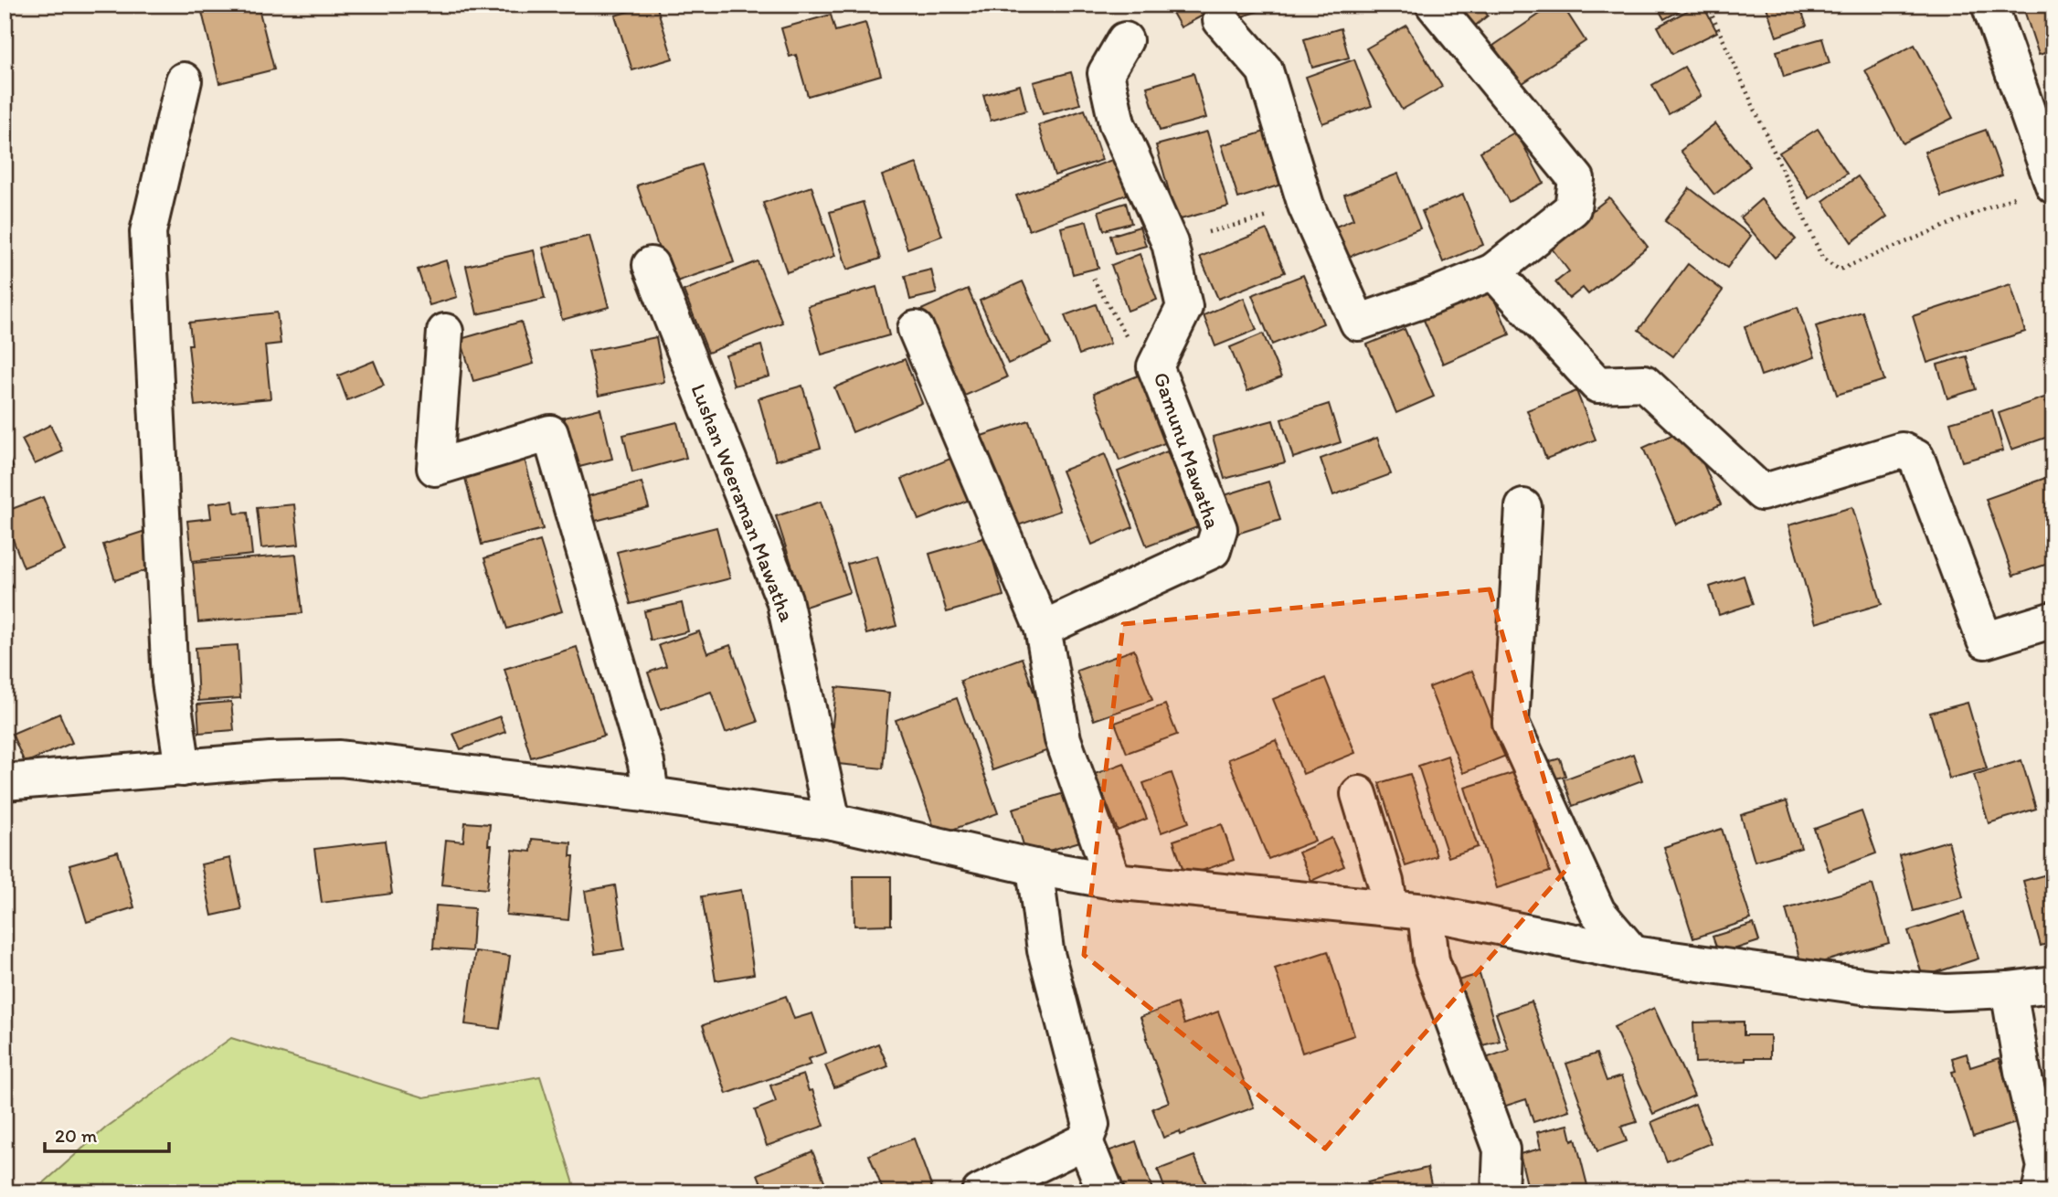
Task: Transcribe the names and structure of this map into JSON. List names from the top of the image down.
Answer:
{
  "streets": {
    "street": ["Gamunu Mawatha", "Lushan Weeraman Mawatha"]
  },
  "scale_bar": "20 m"
}
